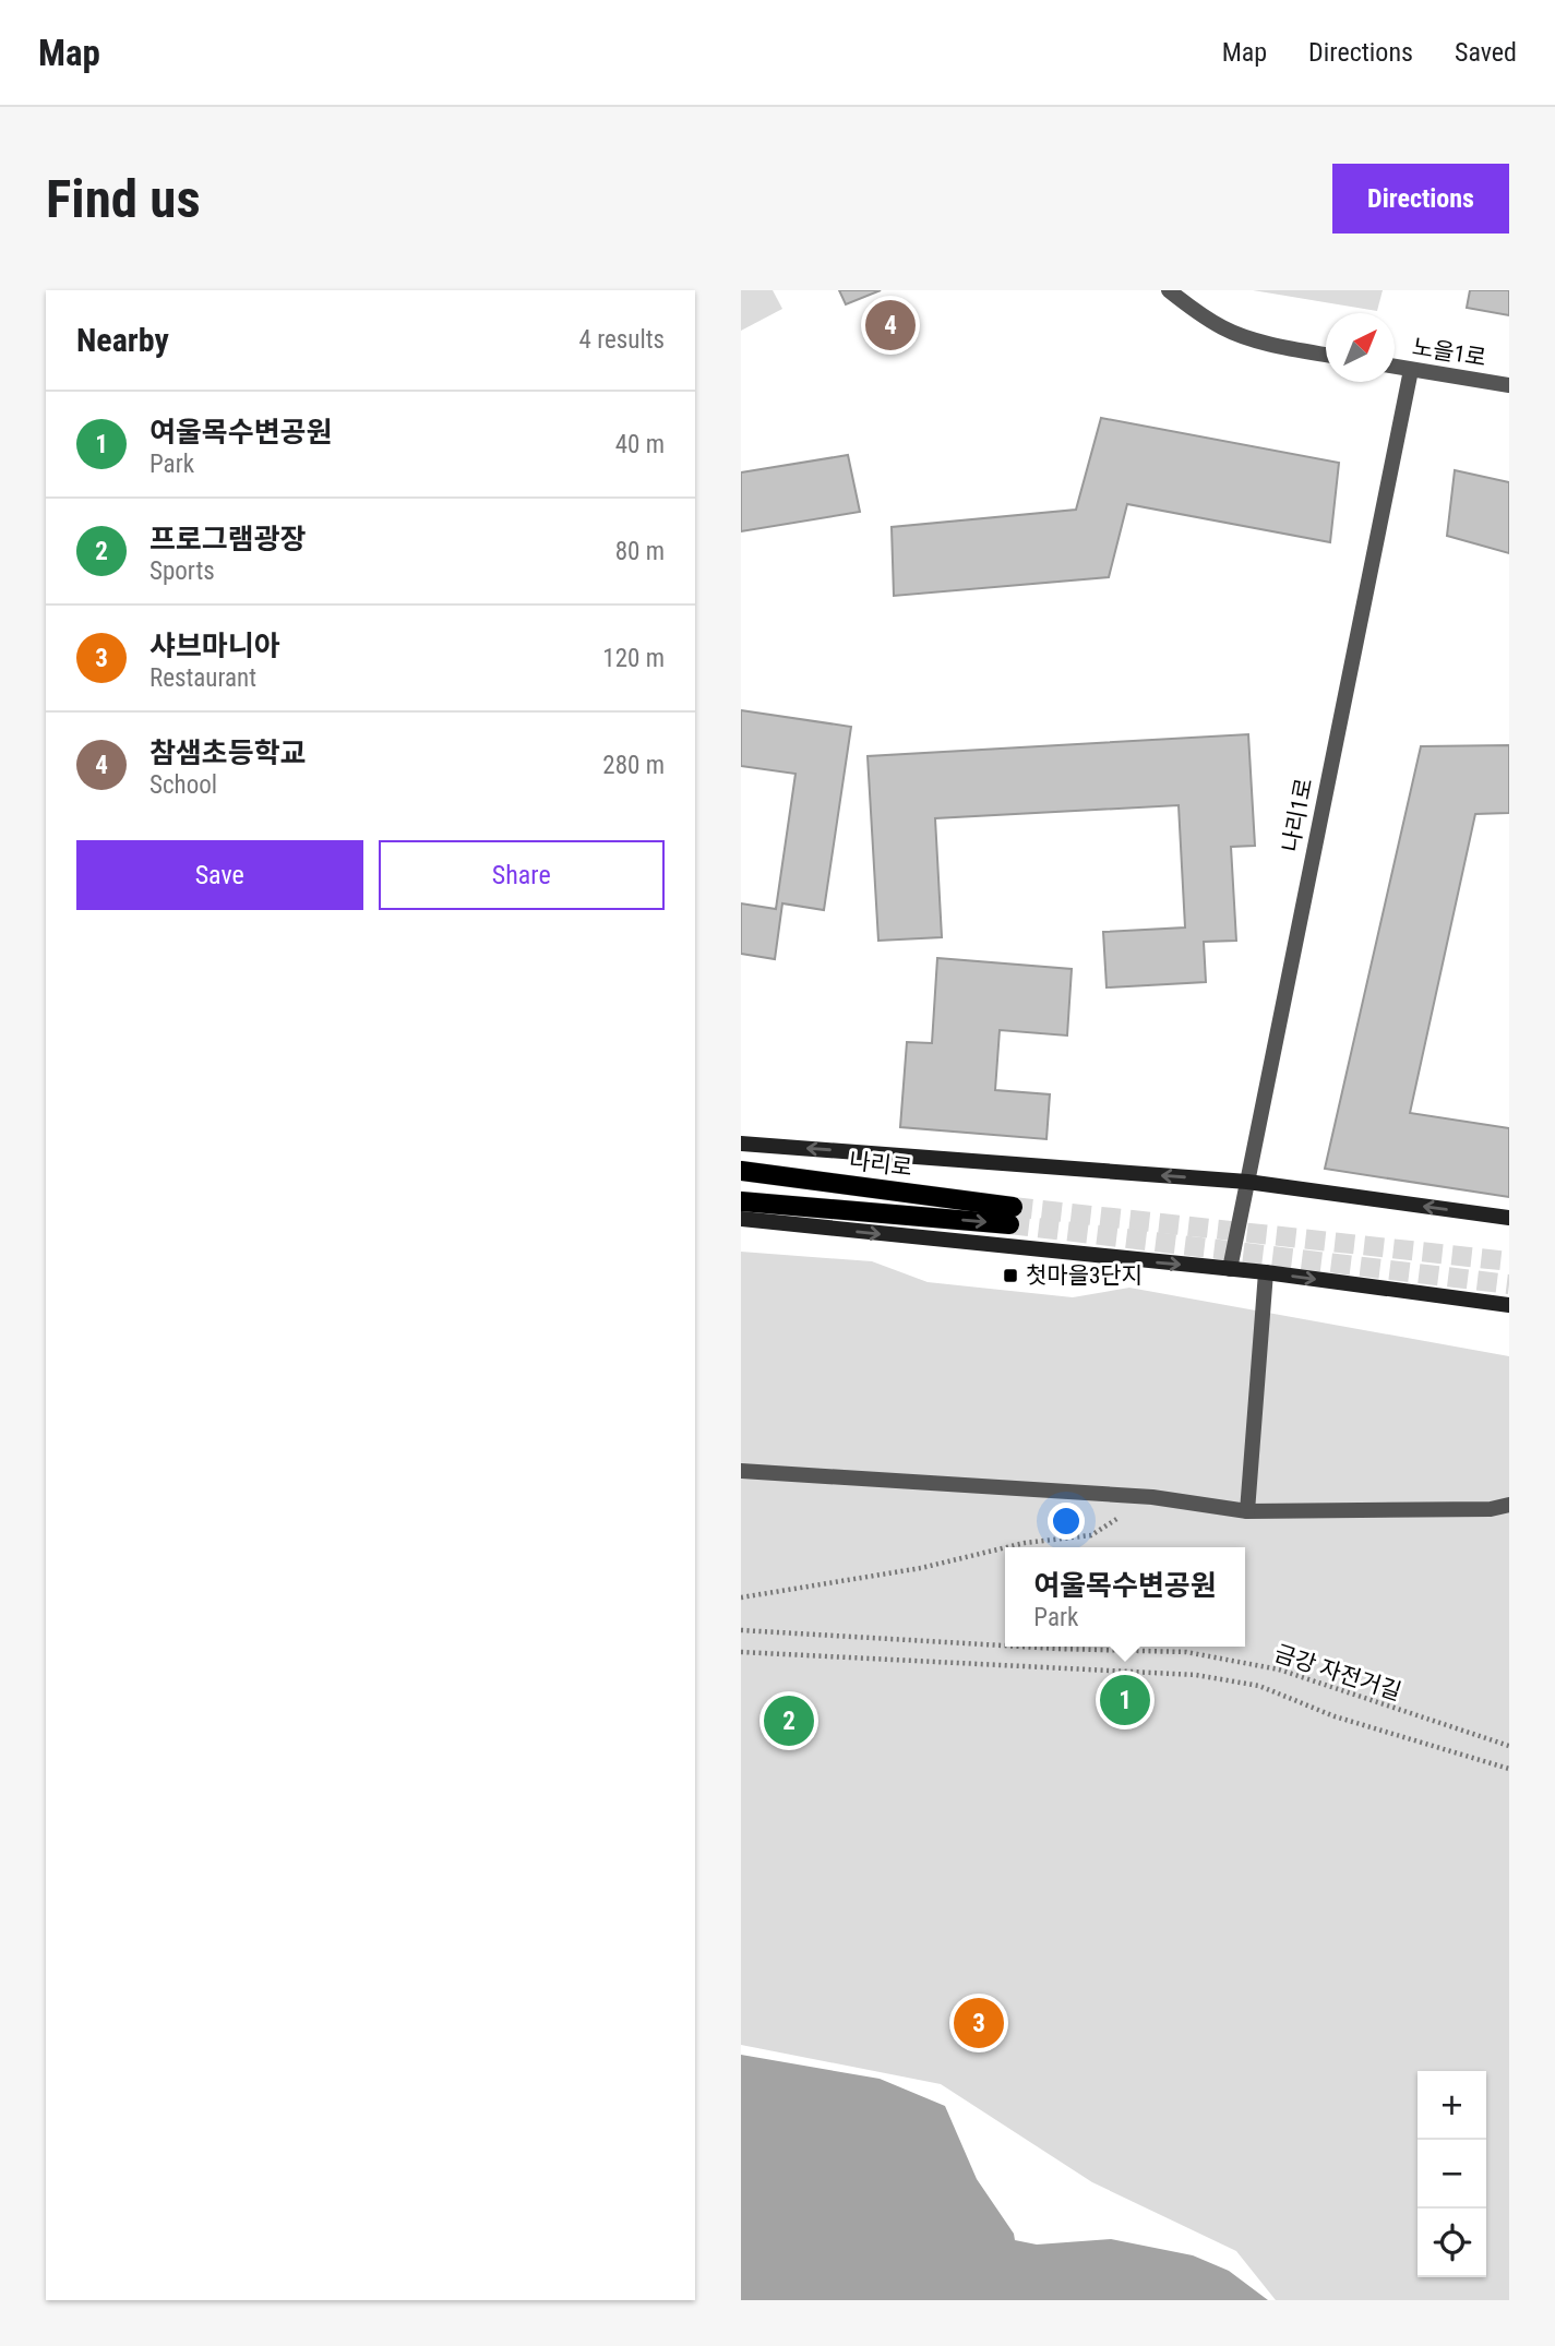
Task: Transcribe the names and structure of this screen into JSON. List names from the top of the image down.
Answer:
{
  "streets": {
    "main road": ["나리로"],
    "street": ["노을1로", "나리1로"],
    "path": ["금강 자전거길"]
  },
  "crossings": [
    ["노을1로", "나리1로"]
  ],
  "places": {
    "transit": ["첫마을3단지"]
  },
  "north": "top right",
  "page": {
    "header": "Map",
    "nav": ["Map", "Directions", "Saved"],
    "buttons": [
      "Directions",
      ["Save", "Share"]
    ],
    "title": "Find us",
    "heading": ["Nearby", "4 results"],
    "pins": [
      "4",
      "1",
      "2",
      "3"
    ],
    "list": [
      {
        "mark": "1",
        "name": "여울목수변공원",
        "note": "Park",
        "value": "40 m"
      },
      {
        "mark": "2",
        "name": "프로그램광장",
        "note": "Sports",
        "value": "80 m"
      },
      {
        "mark": "3",
        "name": "샤브마니아",
        "note": "Restaurant",
        "value": "120 m"
      },
      {
        "mark": "4",
        "name": "참샘초등학교",
        "note": "School",
        "value": "280 m"
      }
    ],
    "popup": ["여울목수변공원", "Park"],
    "map_buttons": ["+", "−"]
  }
}
